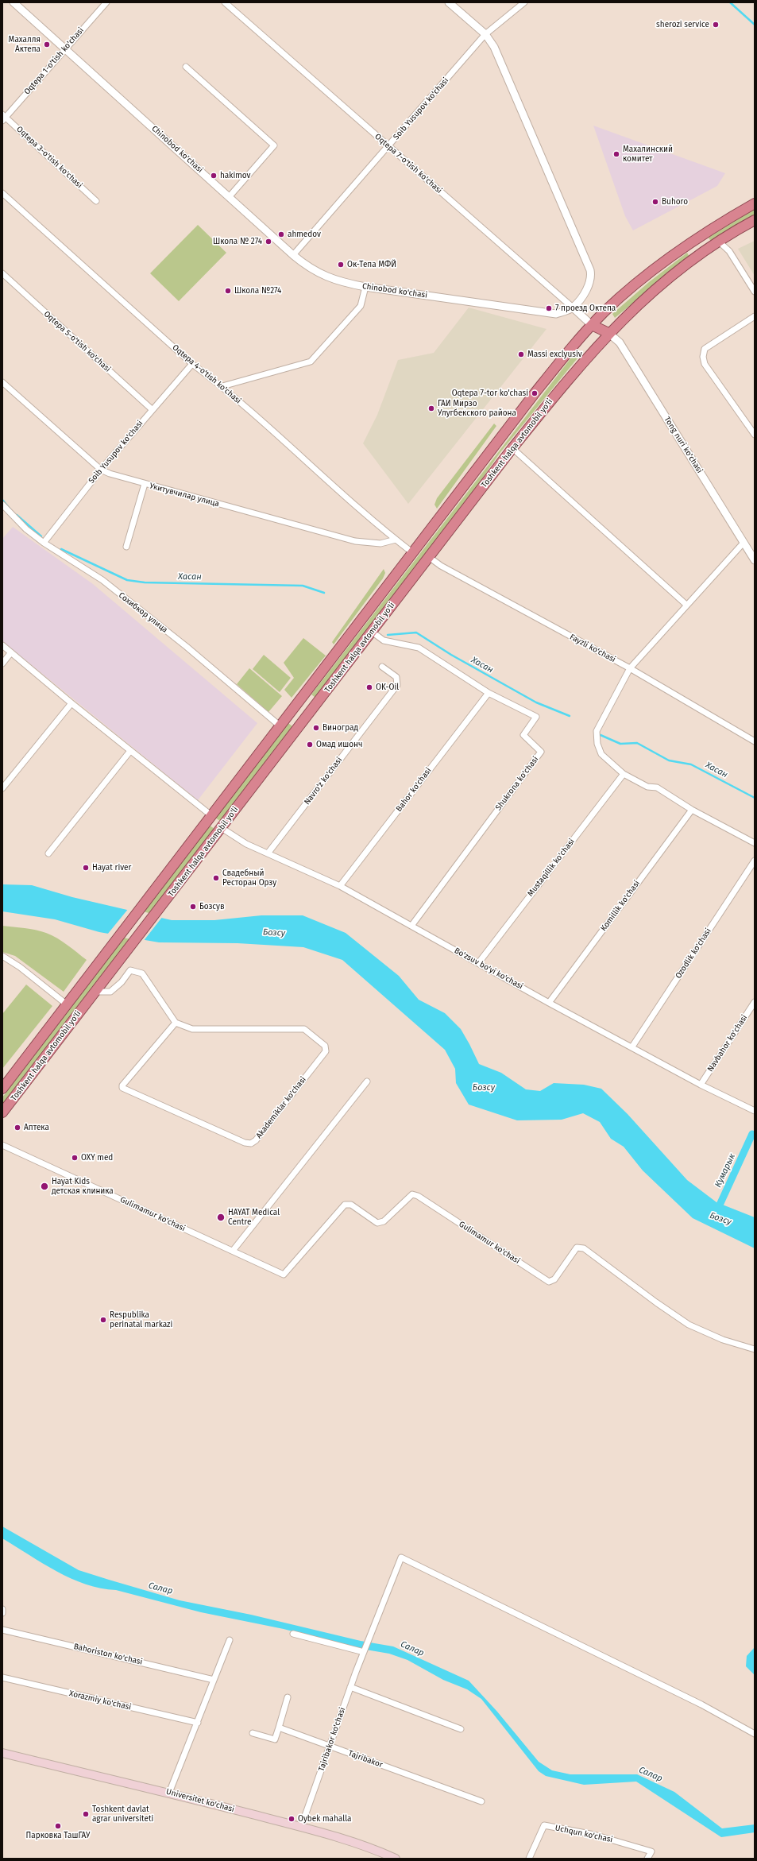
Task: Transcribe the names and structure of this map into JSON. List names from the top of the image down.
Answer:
{
  "streets": {
    "highway": ["Toshkent halqa avtomobil yo'li"],
    "main road": ["Universitet ko'chasi"],
    "street": [
      "Oqtepa 1-o'tish ko'chasi",
      "Soib Yusupov ko'chasi",
      "Chinobod ko'chasi",
      "Oqtepa 3-o'tish ko'chasi",
      "Oqtepa 7-o'tish ko'chasi",
      "Oqtepa 5-o'tish ko'chasi",
      "Oqtepa 4-o'tish ko'chasi",
      "Tong nuri ko'chasi",
      "Укитувчилар улица",
      "Сохибкор улица",
      "Fayzli ko'chasi",
      "Navro'z ko'chasi",
      "Shukrona ko'chasi",
      "Bahor ko'chasi",
      "Mustaqillik ko'chasi",
      "Komillik ko'chasi",
      "Ozodlik ko'chasi",
      "Bo'zsuv bo'yi ko'chasi",
      "Navbahor ko'chasi",
      "Akademiklar ko'chasi",
      "Gulimamur ko'chasi",
      "Bahoriston ko'chasi",
      "Xorazmiy ko'chasi",
      "Tajribakor ko'chasi",
      "Tajribakor",
      "Uchqun ko'chasi"
    ]
  },
  "crossings": [
    ["Oqtepa 1-o'tish ko'chasi", "Chinobod ko'chasi"],
    ["Oqtepa 1-o'tish ko'chasi", "Oqtepa 3-o'tish ko'chasi"],
    ["Soib Yusupov ko'chasi", "Chinobod ko'chasi"],
    ["Soib Yusupov ko'chasi", "Oqtepa 7-o'tish ko'chasi"],
    ["Soib Yusupov ko'chasi", "Oqtepa 5-o'tish ko'chasi"],
    ["Soib Yusupov ko'chasi", "Oqtepa 4-o'tish ko'chasi"],
    ["Soib Yusupov ko'chasi", "Укитувчилар улица"],
    ["Soib Yusupov ko'chasi", "Сохибкор улица"],
    ["Chinobod ko'chasi", "Oqtepa 7-o'tish ko'chasi"],
    ["Oqtepa 7-o'tish ko'chasi", "Toshkent halqa avtomobil yo'li"],
    ["Oqtepa 4-o'tish ko'chasi", "Toshkent halqa avtomobil yo'li"],
    ["Oqtepa 4-o'tish ko'chasi", "Укитувчилар улица"],
    ["Toshkent halqa avtomobil yo'li", "Tong nuri ko'chasi"],
    ["Toshkent halqa avtomobil yo'li", "Сохибкор улица"],
    ["Toshkent halqa avtomobil yo'li", "Fayzli ko'chasi"],
    ["Toshkent halqa avtomobil yo'li", "Shukrona ko'chasi"],
    ["Toshkent halqa avtomobil yo'li", "Bo'zsuv bo'yi ko'chasi"],
    ["Navro'z ko'chasi", "Bo'zsuv bo'yi ko'chasi"],
    ["Shukrona ko'chasi", "Bahor ko'chasi"],
    ["Shukrona ko'chasi", "Bo'zsuv bo'yi ko'chasi"],
    ["Bahor ko'chasi", "Bo'zsuv bo'yi ko'chasi"],
    ["Mustaqillik ko'chasi", "Bo'zsuv bo'yi ko'chasi"],
    ["Komillik ko'chasi", "Bo'zsuv bo'yi ko'chasi"],
    ["Ozodlik ko'chasi", "Bo'zsuv bo'yi ko'chasi"],
    ["Bo'zsuv bo'yi ko'chasi", "Navbahor ko'chasi"],
    ["Tajribakor ko'chasi", "Tajribakor"],
    ["Tajribakor ko'chasi", "Universitet ko'chasi"]
  ],
  "water": [
    "Хасан",
    "Бозсу",
    "Кумарык",
    "Салар"
  ],
  "places": [
    "sherozi service",
    "Махалля Актепа",
    "Махалинский комитет",
    "hakimov",
    "Buhoro",
    "ahmedov",
    "Школа № 274",
    "Ок-Тепа МФЙ",
    "Школа №274",
    "7 проезд Октепа",
    "Massi exclyusiv",
    "Oqtepa 7-tor ko'chasi",
    "ГАИ Мирзо Улугбекского района",
    "OK-Oil",
    "Виноград",
    "Омад ишонч",
    "Hayat river",
    "Свадебный Ресторан Орзу",
    "Бозсув",
    "Аптека",
    "OXY med",
    "Hayat Kids детская клиника",
    "HAYAT Medical Centre",
    "Respublika perinatal markazi",
    "Toshkent davlat agrar universiteti",
    "Oybek mahalla",
    "Парковка ТашГАУ"
  ]
}
